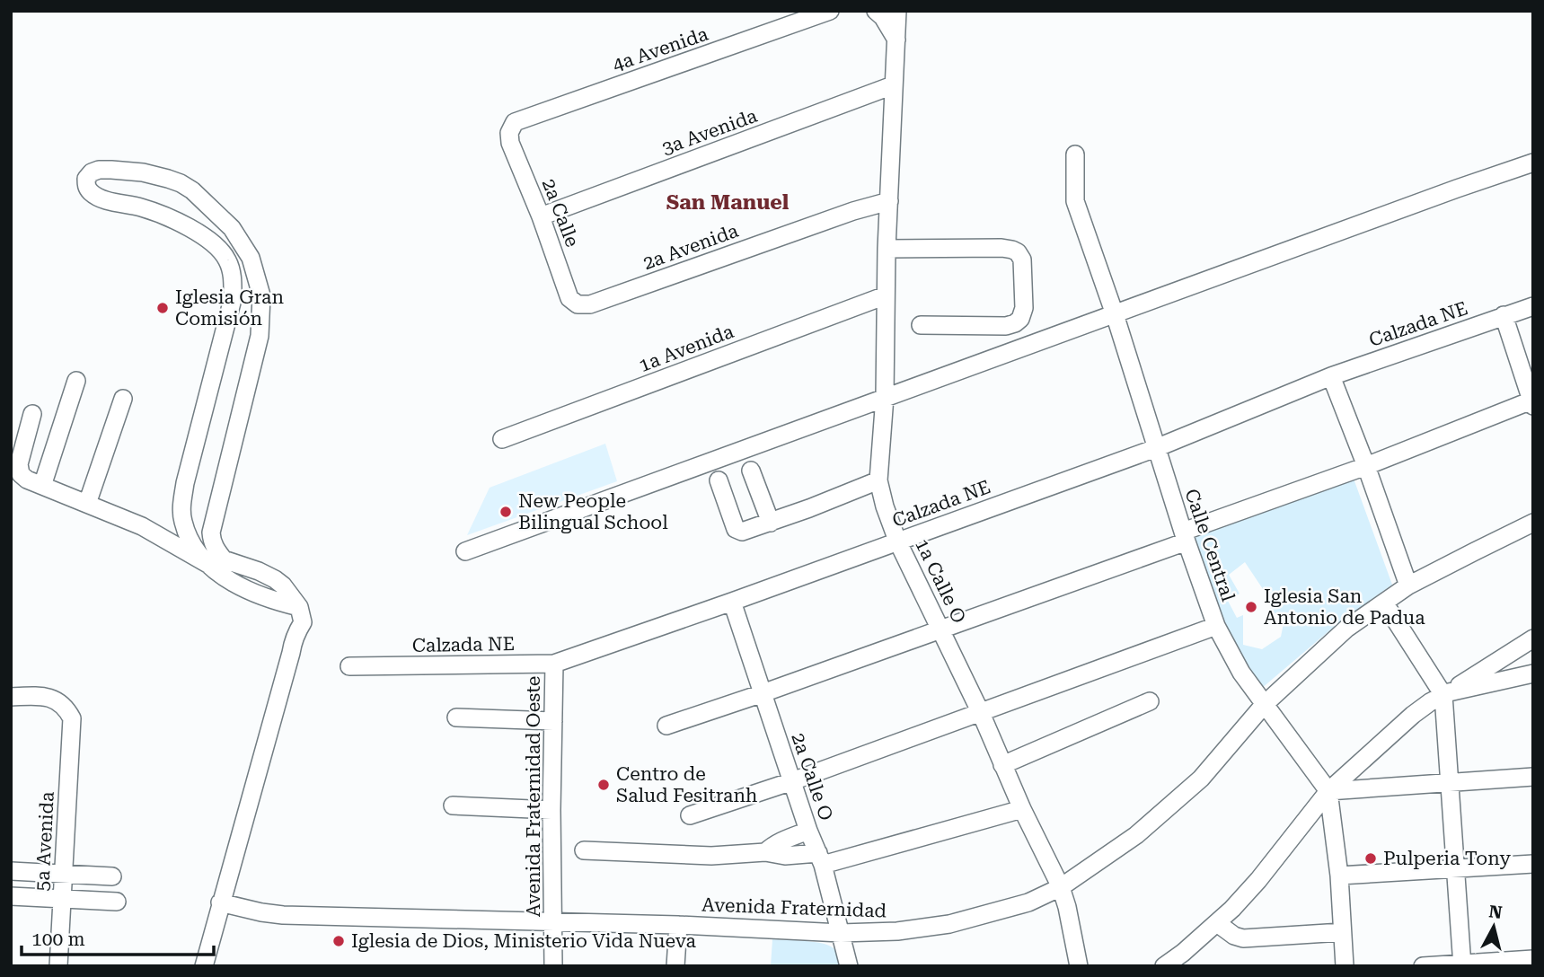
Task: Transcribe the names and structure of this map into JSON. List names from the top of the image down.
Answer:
{
  "streets": {
    "street": [
      "4a Avenida",
      "3a Avenida",
      "2a Calle",
      "2a Avenida",
      "Calzada NE",
      "1a Avenida",
      "Calle Central",
      "1a Calle O",
      "2a Calle O",
      "Avenida Fraternidad Oeste",
      "5a Avenida",
      "Avenida Fraternidad"
    ]
  },
  "crossings": [
    ["4a Avenida", "2a Calle"],
    ["3a Avenida", "2a Calle"],
    ["3a Avenida", "1a Calle O"],
    ["2a Calle", "2a Avenida"],
    ["2a Avenida", "1a Calle O"],
    ["Calzada NE", "Calle Central"],
    ["Calzada NE", "1a Calle O"],
    ["Calzada NE", "2a Calle O"],
    ["Calzada NE", "Avenida Fraternidad Oeste"],
    ["1a Avenida", "1a Calle O"],
    ["Calle Central", "Avenida Fraternidad"],
    ["1a Calle O", "Avenida Fraternidad"],
    ["2a Calle O", "Avenida Fraternidad"],
    ["Avenida Fraternidad Oeste", "Avenida Fraternidad"]
  ],
  "districts": ["San Manuel"],
  "places": [
    "Iglesia Gran Comisión",
    "New People Bilingual School",
    "Iglesia San Antonio de Padua",
    "Centro de Salud Fesitranh",
    "Pulperia Tony",
    "Iglesia de Dios, Ministerio Vida Nueva"
  ],
  "scale_bar": "100 m",
  "north": "top"
}
